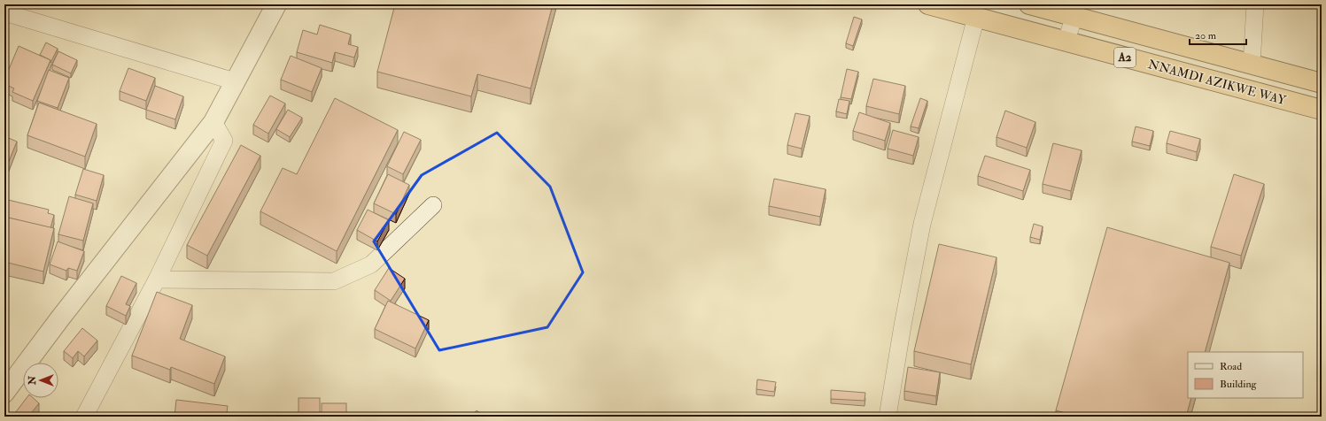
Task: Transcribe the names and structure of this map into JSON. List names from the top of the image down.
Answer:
{
  "streets": {
    "highway": ["A2", "NNAMDI AZIKWE WAY"]
  },
  "legend": ["Road", "Building"],
  "scale_bar": "20 m",
  "north": "left"
}
